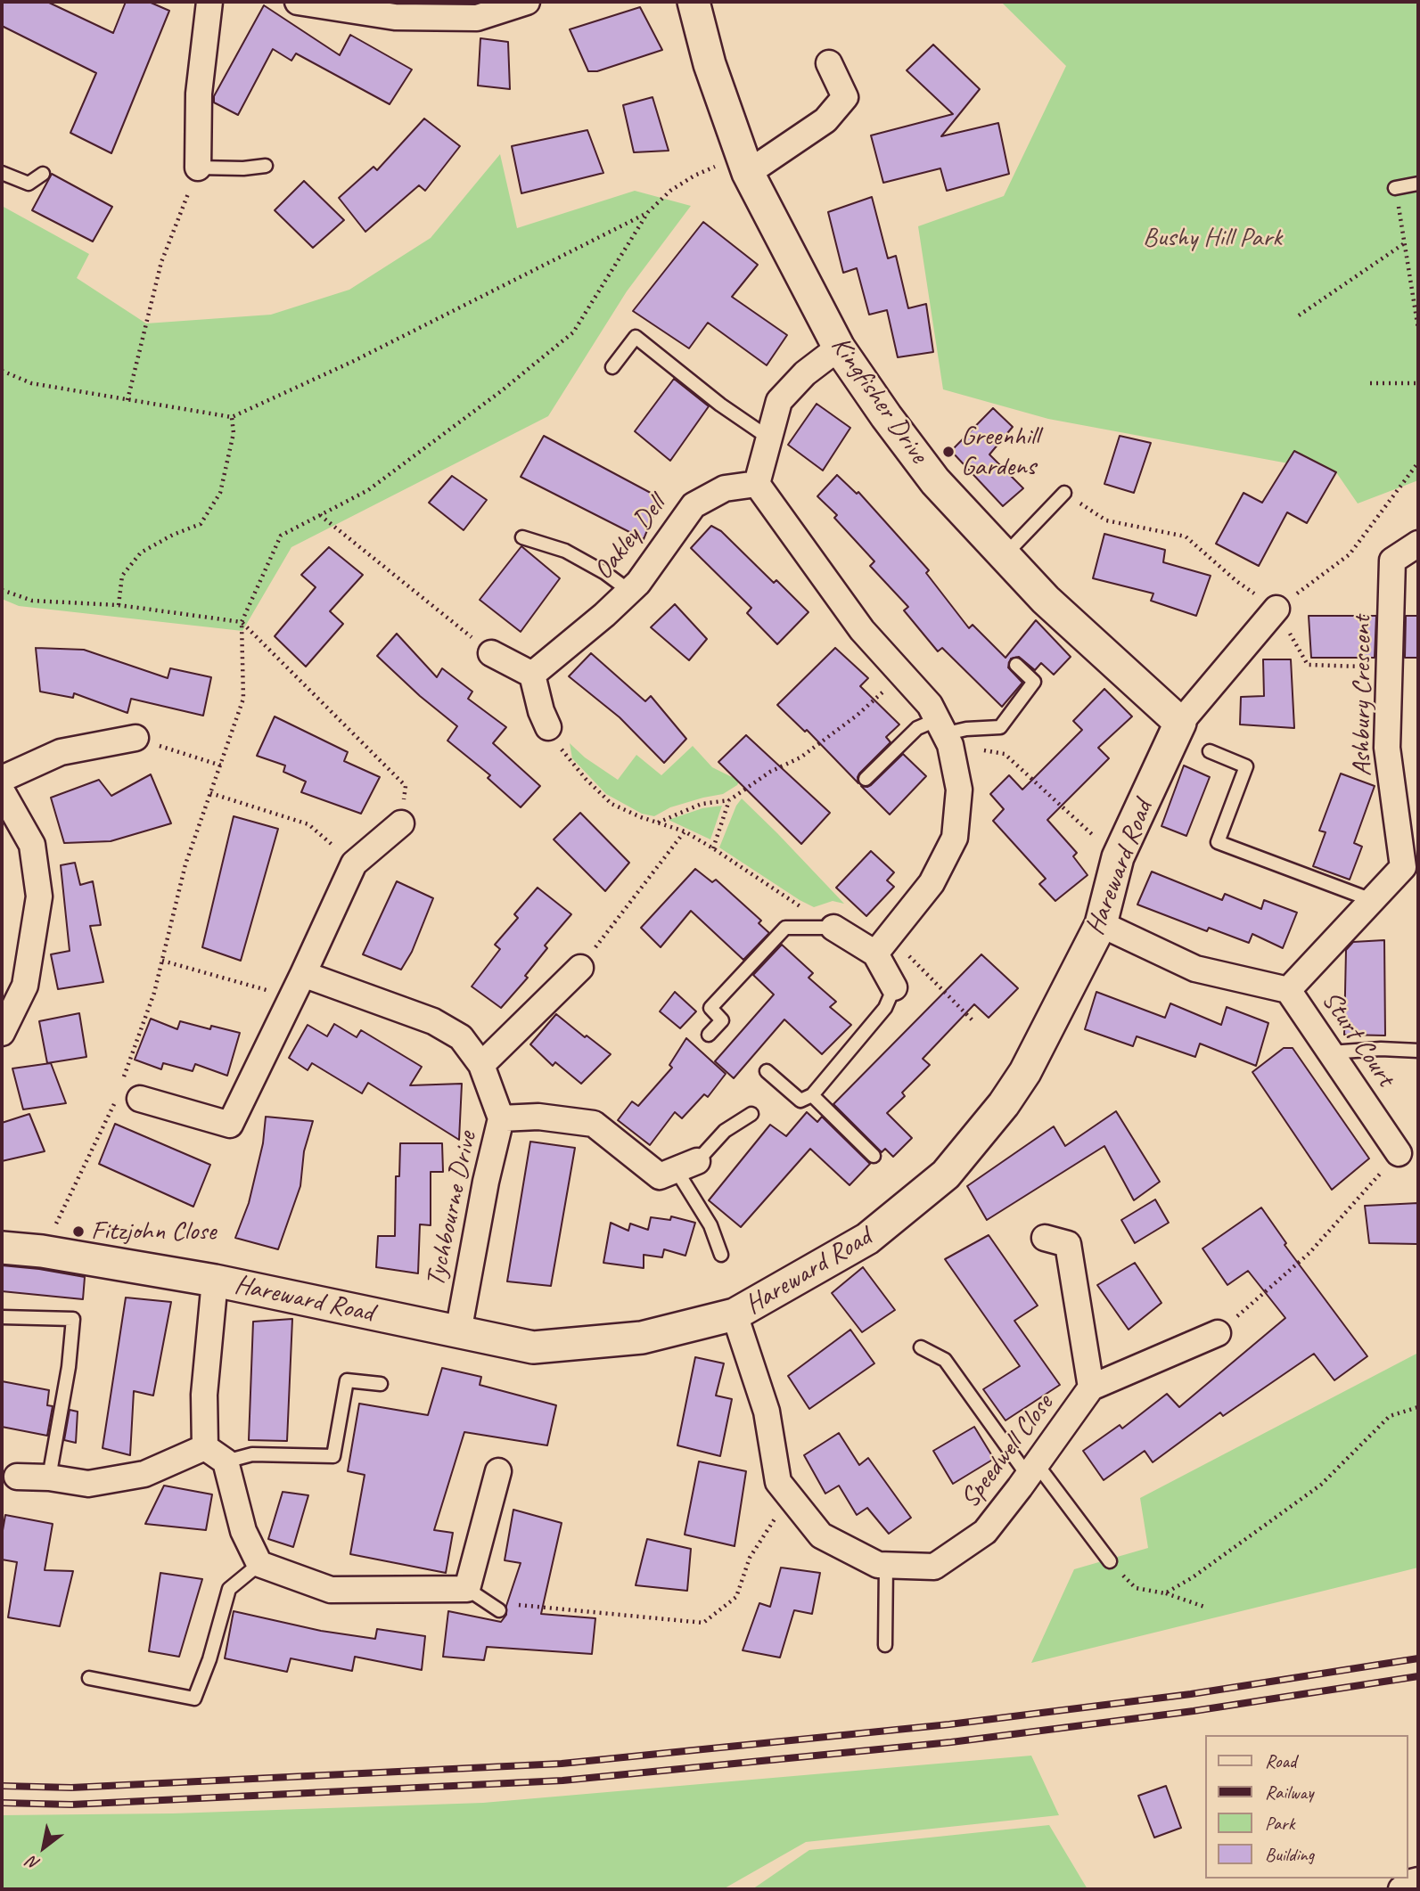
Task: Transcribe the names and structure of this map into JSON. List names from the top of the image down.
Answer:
{
  "streets": {
    "street": [
      "Kingfisher Drive",
      "Oakley Dell",
      "Ashbury Crescent",
      "Hareward Road",
      "Sturt Court",
      "Tychbourne Drive",
      "Speedwell Close"
    ]
  },
  "crossings": [
    ["Kingfisher Drive", "Hareward Road"],
    ["Ashbury Crescent", "Sturt Court"],
    ["Hareward Road", "Tychbourne Drive"],
    ["Hareward Road", "Speedwell Close"]
  ],
  "parks": ["Bushy Hill Park"],
  "places": ["Greenhill Gardens", "Fitzjohn Close"],
  "legend": [
    "Road",
    "Railway",
    "Park",
    "Building"
  ],
  "north": "bottom left"
}
